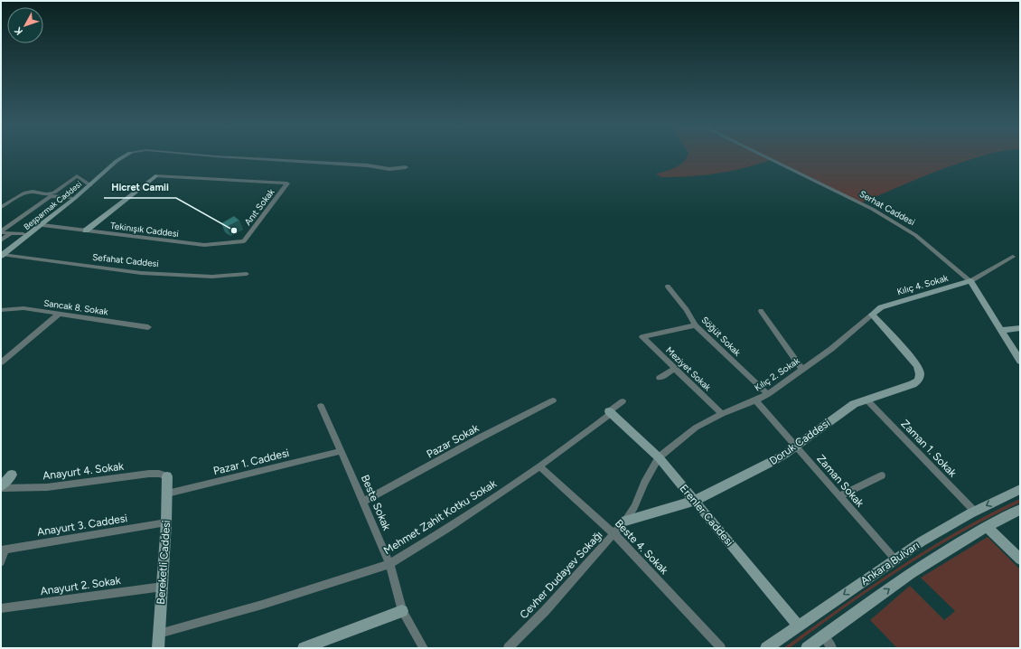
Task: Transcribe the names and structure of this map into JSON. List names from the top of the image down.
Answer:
{
  "streets": {
    "street": [
      "Beşparmak Caddesi",
      "Anıt Sokak",
      "Serhat Caddesi",
      "Tekinışık Caddesi",
      "Sefahat Caddesi",
      "Kılıç 4. Sokak",
      "Sancak 8. Sokak",
      "Söğüt Sokak",
      "Meziyet Sokak",
      "Kılıç 2. Sokak",
      "Pazar Sokak",
      "Doruk Caddesi",
      "Zaman 1. Sokak",
      "Pazar 1. Caddesi",
      "Anayurt 4. Sokak",
      "Zaman Sokak",
      "Beste Sokak",
      "Erenler Caddesi",
      "Mehmet Zahit Kotku Sokak",
      "Anayurt 3. Caddesi",
      "Beste 4. Sokak",
      "Bereketli Caddesi",
      "Ankara Bulvarı",
      "Cevher Dudayev Sokağı",
      "Anayurt 2. Sokak"
    ]
  },
  "crossings": [
    ["Beşparmak Caddesi", "Tekinışık Caddesi"],
    ["Beşparmak Caddesi", "Sefahat Caddesi"],
    ["Anıt Sokak", "Tekinışık Caddesi"],
    ["Serhat Caddesi", "Kılıç 4. Sokak"],
    ["Kılıç 4. Sokak", "Kılıç 2. Sokak"],
    ["Söğüt Sokak", "Meziyet Sokak"],
    ["Söğüt Sokak", "Kılıç 2. Sokak"],
    ["Meziyet Sokak", "Kılıç 2. Sokak"],
    ["Kılıç 2. Sokak", "Doruk Caddesi"],
    ["Kılıç 2. Sokak", "Zaman Sokak"],
    ["Kılıç 2. Sokak", "Erenler Caddesi"],
    ["Kılıç 2. Sokak", "Cevher Dudayev Sokağı"],
    ["Pazar Sokak", "Beste Sokak"],
    ["Doruk Caddesi", "Zaman 1. Sokak"],
    ["Doruk Caddesi", "Zaman Sokak"],
    ["Doruk Caddesi", "Erenler Caddesi"],
    ["Doruk Caddesi", "Cevher Dudayev Sokağı"],
    ["Zaman 1. Sokak", "Ankara Bulvarı"],
    ["Pazar 1. Caddesi", "Beste Sokak"],
    ["Pazar 1. Caddesi", "Bereketli Caddesi"],
    ["Anayurt 4. Sokak", "Bereketli Caddesi"],
    ["Zaman Sokak", "Ankara Bulvarı"],
    ["Beste Sokak", "Mehmet Zahit Kotku Sokak"],
    ["Erenler Caddesi", "Mehmet Zahit Kotku Sokak"],
    ["Erenler Caddesi", "Ankara Bulvarı"],
    ["Erenler Caddesi", "Cevher Dudayev Sokağı"],
    ["Mehmet Zahit Kotku Sokak", "Beste 4. Sokak"],
    ["Mehmet Zahit Kotku Sokak", "Bereketli Caddesi"],
    ["Anayurt 3. Caddesi", "Bereketli Caddesi"],
    ["Beste 4. Sokak", "Cevher Dudayev Sokağı"],
    ["Bereketli Caddesi", "Anayurt 2. Sokak"]
  ],
  "places": ["Hicret Camii"],
  "north": "bottom left"
}
